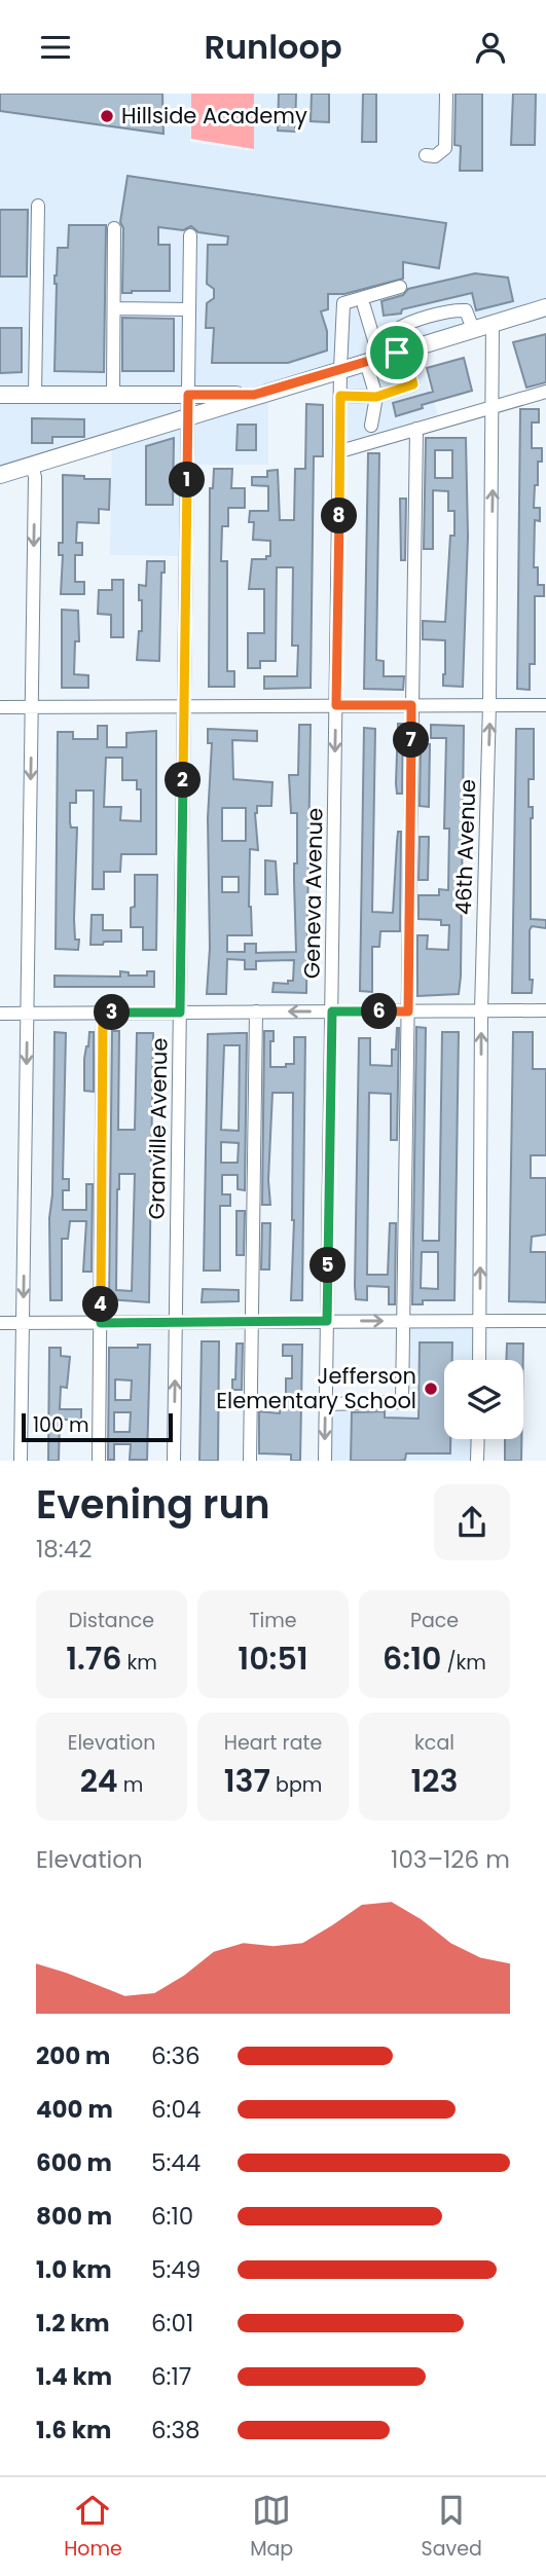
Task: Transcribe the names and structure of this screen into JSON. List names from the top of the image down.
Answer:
{
  "streets": {
    "street": ["46th Avenue", "Geneva Avenue", "Granville Avenue"]
  },
  "places": ["Hillside Academy", "Jefferson Elementary School"],
  "scale_bar": "100 m",
  "page": {
    "header": "Runloop",
    "pins": [
      "1",
      "8",
      "7",
      "2",
      "6",
      "3",
      "5",
      "4"
    ],
    "scale": "100 m",
    "heading": ["Evening run", "18:42"],
    "stats": [
      ["Distance", "1.76 km"],
      ["Time", "10:51"],
      ["Pace", "6:10 /km"],
      ["Elevation", "24 m"],
      ["Heart rate", "137 bpm"],
      ["kcal", "123"]
    ],
    "chart": ["Elevation", "103–126 m"],
    "list": [
      {
        "name": "200 m",
        "note": "6:36"
      },
      {
        "name": "400 m",
        "note": "6:04"
      },
      {
        "name": "600 m",
        "note": "5:44"
      },
      {
        "name": "800 m",
        "note": "6:10"
      },
      {
        "name": "1.0 km",
        "note": "5:49"
      },
      {
        "name": "1.2 km",
        "note": "6:01"
      },
      {
        "name": "1.4 km",
        "note": "6:17"
      },
      {
        "name": "1.6 km",
        "note": "6:38"
      }
    ],
    "tabs": ["Home", "Map", "Saved"]
  }
}
